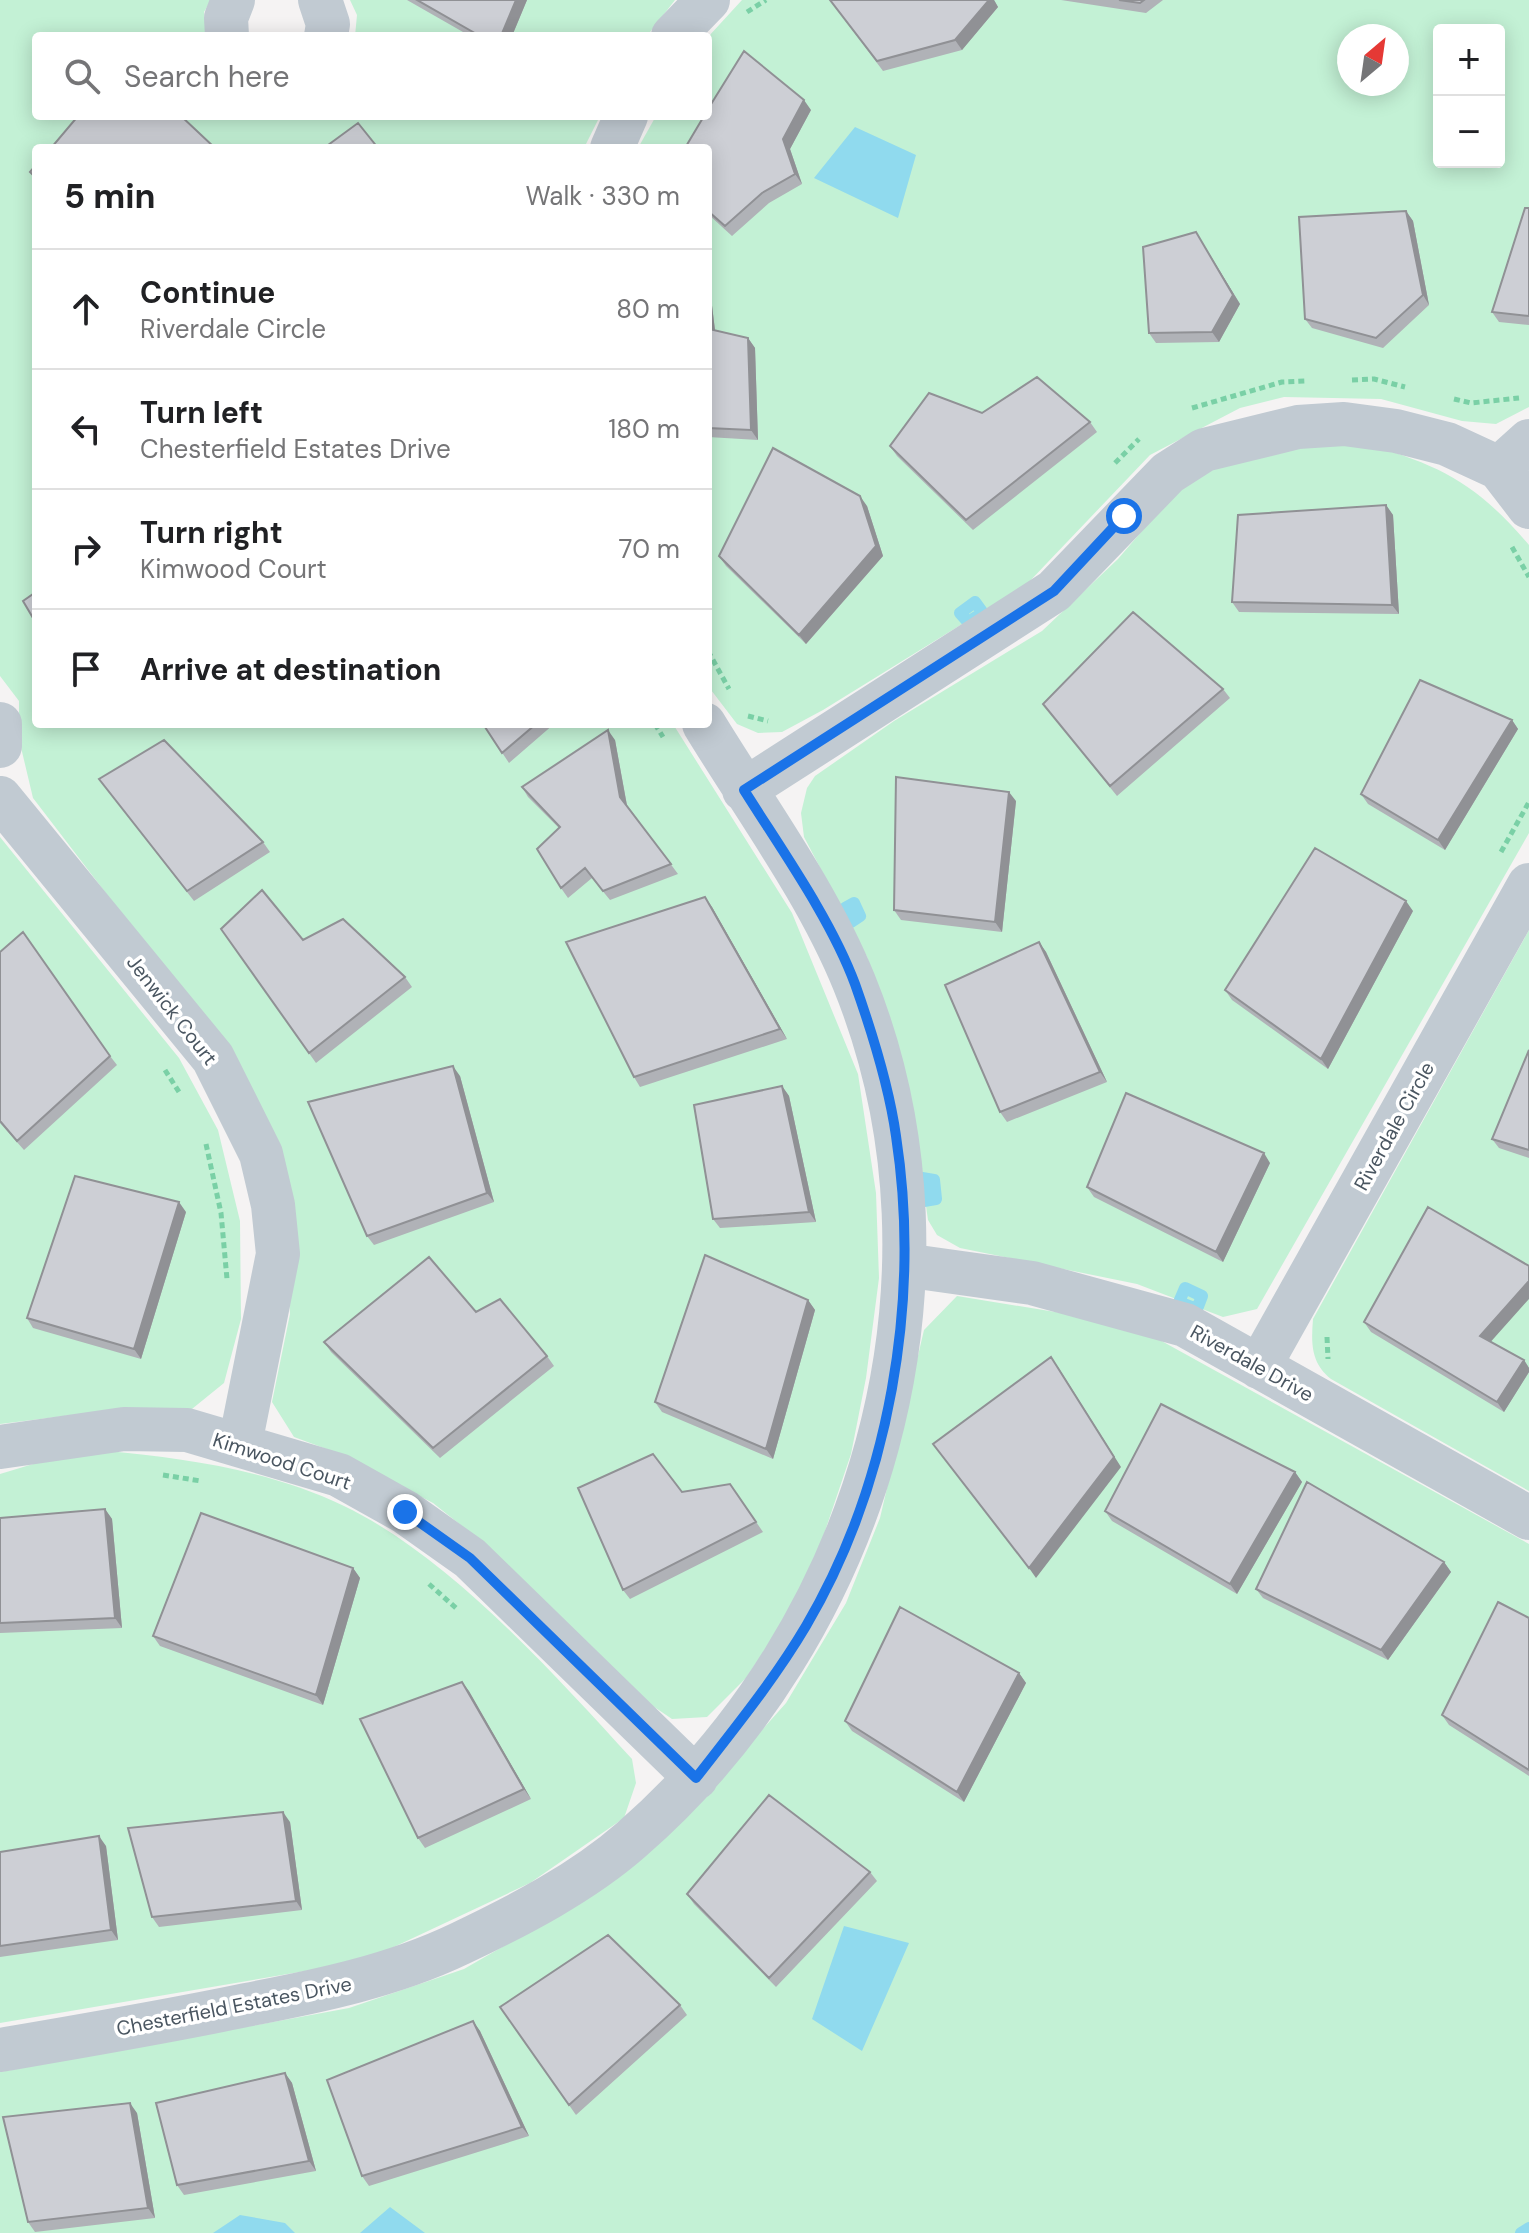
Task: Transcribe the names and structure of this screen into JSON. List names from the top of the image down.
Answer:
{
  "streets": {
    "street": [
      "Jenwick Court",
      "Riverdale Circle",
      "Riverdale Drive",
      "Kimwood Court",
      "Chesterfield Estates Drive"
    ]
  },
  "crossings": [
    ["Jenwick Court", "Kimwood Court"],
    ["Riverdale Circle", "Riverdale Drive"],
    ["Riverdale Drive", "Chesterfield Estates Drive"],
    ["Kimwood Court", "Chesterfield Estates Drive"]
  ],
  "north": "top right",
  "page": {
    "map_buttons": ["+", "−"],
    "search": "Search here",
    "heading": ["5 min", "Walk · 330 m"],
    "list": [
      ["Continue", "Riverdale Circle", "80 m"],
      ["Turn left", "Chesterfield Estates Drive", "180 m"],
      ["Turn right", "Kimwood Court", "70 m"],
      "Arrive at destination"
    ]
  }
}
